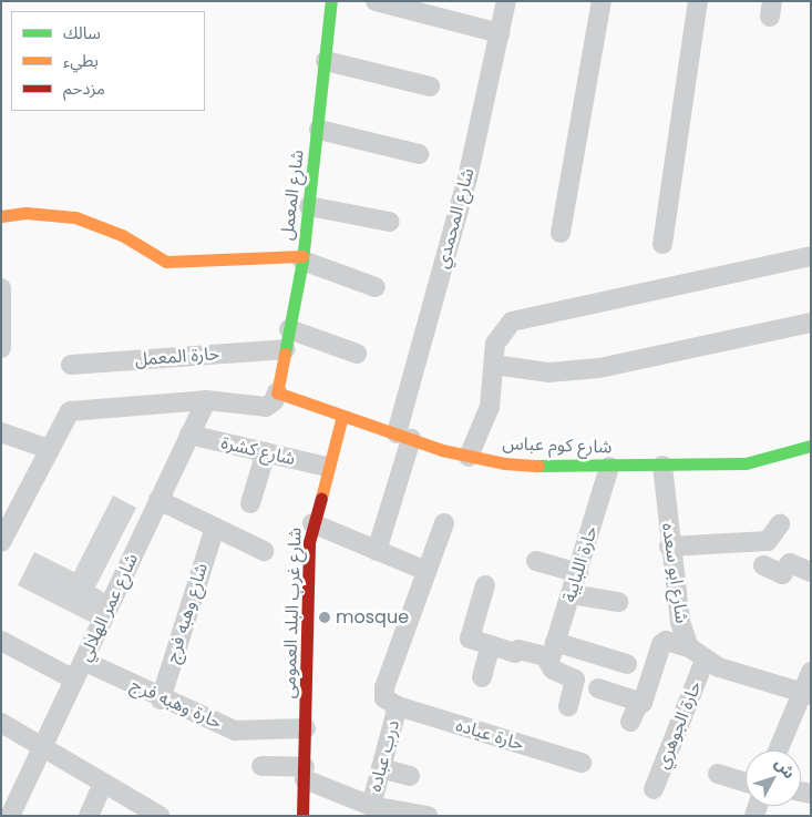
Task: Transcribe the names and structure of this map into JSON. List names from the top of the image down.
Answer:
{
  "streets": {
    "street": [
      "شارع المعمل",
      "شارع المحمدي",
      "حارة المعمل",
      "شارع كوم عباس",
      "شارع كشرة",
      "حارة اللبايبة",
      "شارع ابو سعده",
      "شارع عمر الهلالي",
      "شارع وهبه فرج",
      "شارع غرب البلد العمومى",
      "حارة وهبه فرج",
      "حارة الجوهري",
      "حارة عياده",
      "درب عباده"
    ]
  },
  "crossings": [
    ["شارع المعمل", "حارة المعمل"],
    ["شارع المعمل", "شارع كوم عباس"],
    ["شارع المحمدي", "شارع كوم عباس"],
    ["شارع كوم عباس", "حارة اللبايبة"],
    ["شارع كوم عباس", "شارع ابو سعده"],
    ["شارع كوم عباس", "شارع غرب البلد العمومى"],
    ["شارع كشرة", "شارع عمر الهلالي"],
    ["شارع كشرة", "شارع غرب البلد العمومى"],
    ["شارع ابو سعده", "حارة الجوهري"],
    ["شارع عمر الهلالي", "حارة وهبه فرج"],
    ["شارع وهبه فرج", "حارة وهبه فرج"],
    ["شارع غرب البلد العمومى", "حارة وهبه فرج"],
    ["حارة عياده", "درب عباده"]
  ],
  "places": ["mosque"],
  "legend": ["سالك", "بطيء", "مزدحم"],
  "north": "top right"
}
